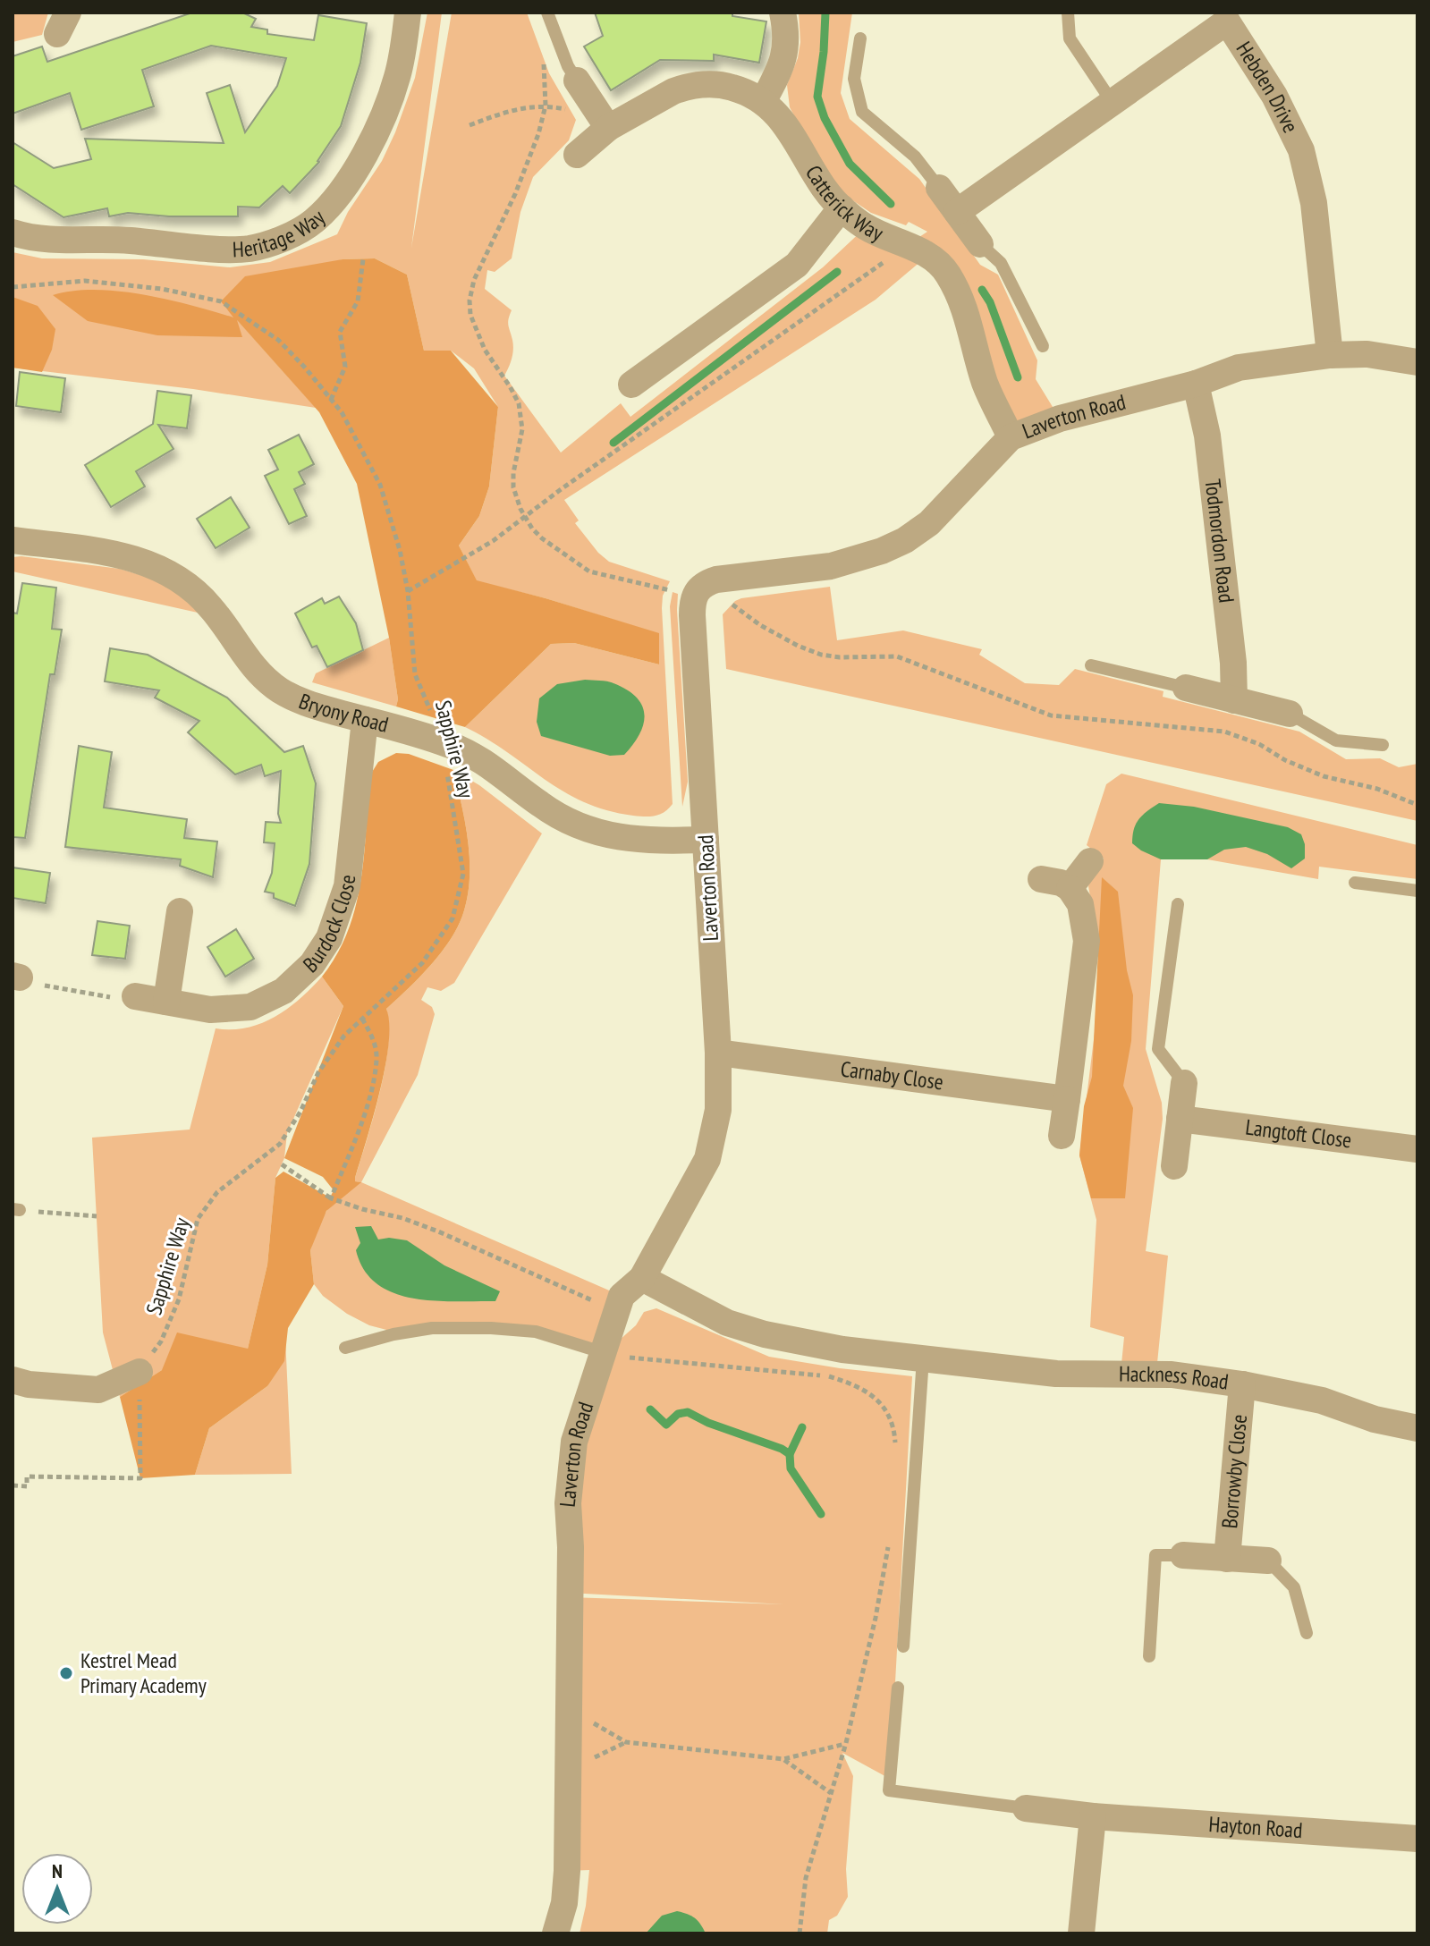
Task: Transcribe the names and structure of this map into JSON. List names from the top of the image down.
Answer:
{
  "streets": {
    "street": [
      "Hebden Drive",
      "Catterick Way",
      "Heritage Way",
      "Laverton Road",
      "Todmordon Road",
      "Bryony Road",
      "Burdock Close",
      "Carnaby Close",
      "Langtoft Close",
      "Hackness Road",
      "Borrowby Close",
      "Hayton Road"
    ],
    "path": ["Sapphire Way"]
  },
  "crossings": [
    ["Hebden Drive", "Laverton Road"],
    ["Catterick Way", "Laverton Road"],
    ["Laverton Road", "Todmordon Road"],
    ["Laverton Road", "Bryony Road"],
    ["Laverton Road", "Carnaby Close"],
    ["Laverton Road", "Hackness Road"],
    ["Bryony Road", "Sapphire Way"],
    ["Bryony Road", "Burdock Close"],
    ["Hackness Road", "Borrowby Close"]
  ],
  "places": ["Kestrel Mead Primary Academy"],
  "north": "top"
}
